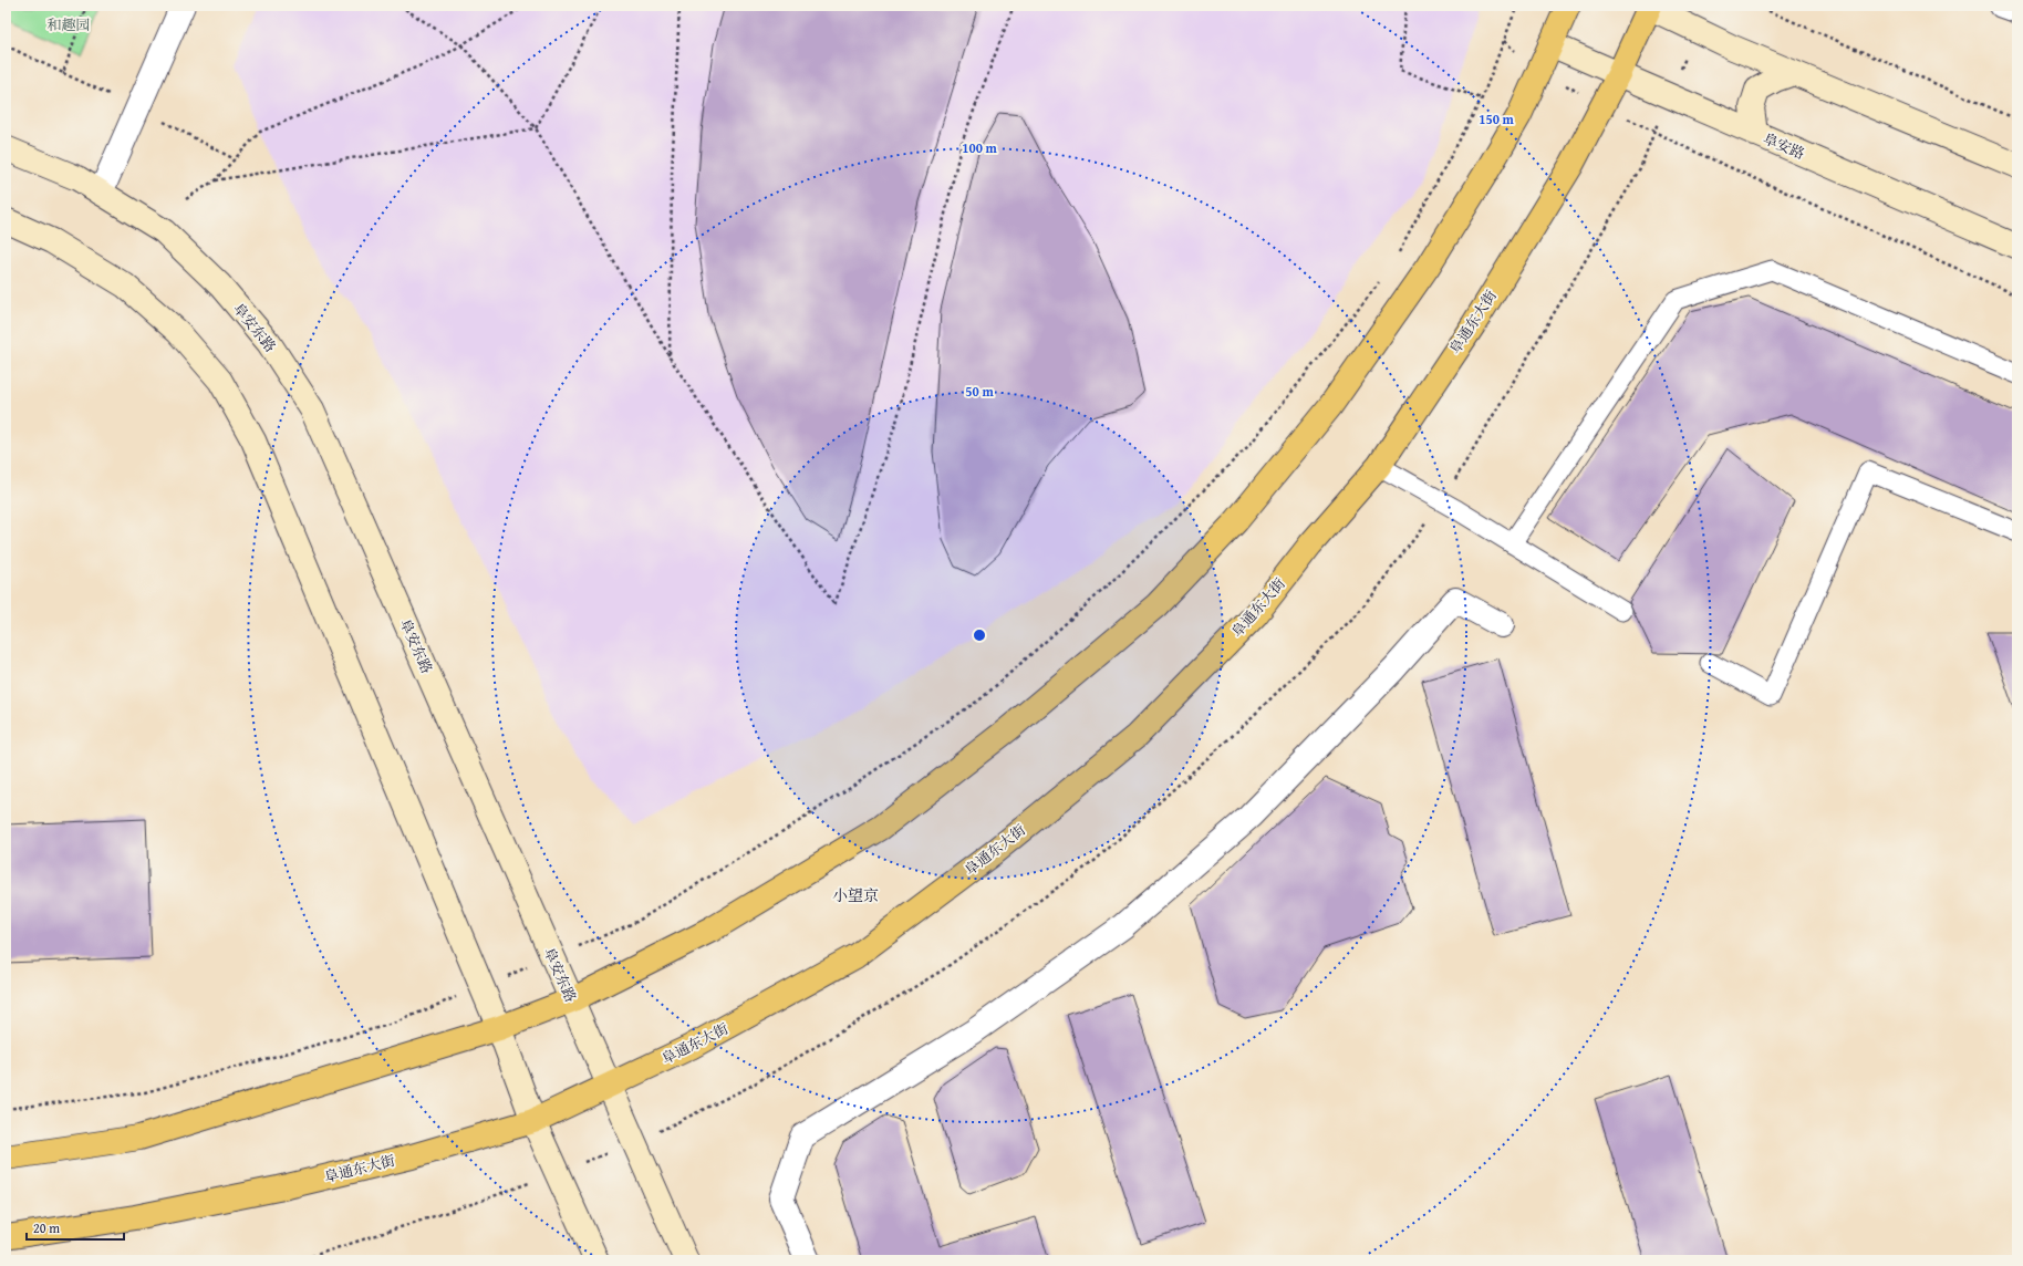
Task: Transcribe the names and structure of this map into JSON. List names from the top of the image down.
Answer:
{
  "streets": {
    "main road": ["阜通东大街"],
    "street": ["阜安路", "阜安东路"]
  },
  "crossings": [
    ["阜安路", "阜通东大街"],
    ["阜通东大街", "阜安东路"]
  ],
  "districts": ["小望京"],
  "parks": ["和趣园"],
  "scale_bar": "20 m",
  "rings": ["150 m", "100 m", "50 m"]
}
